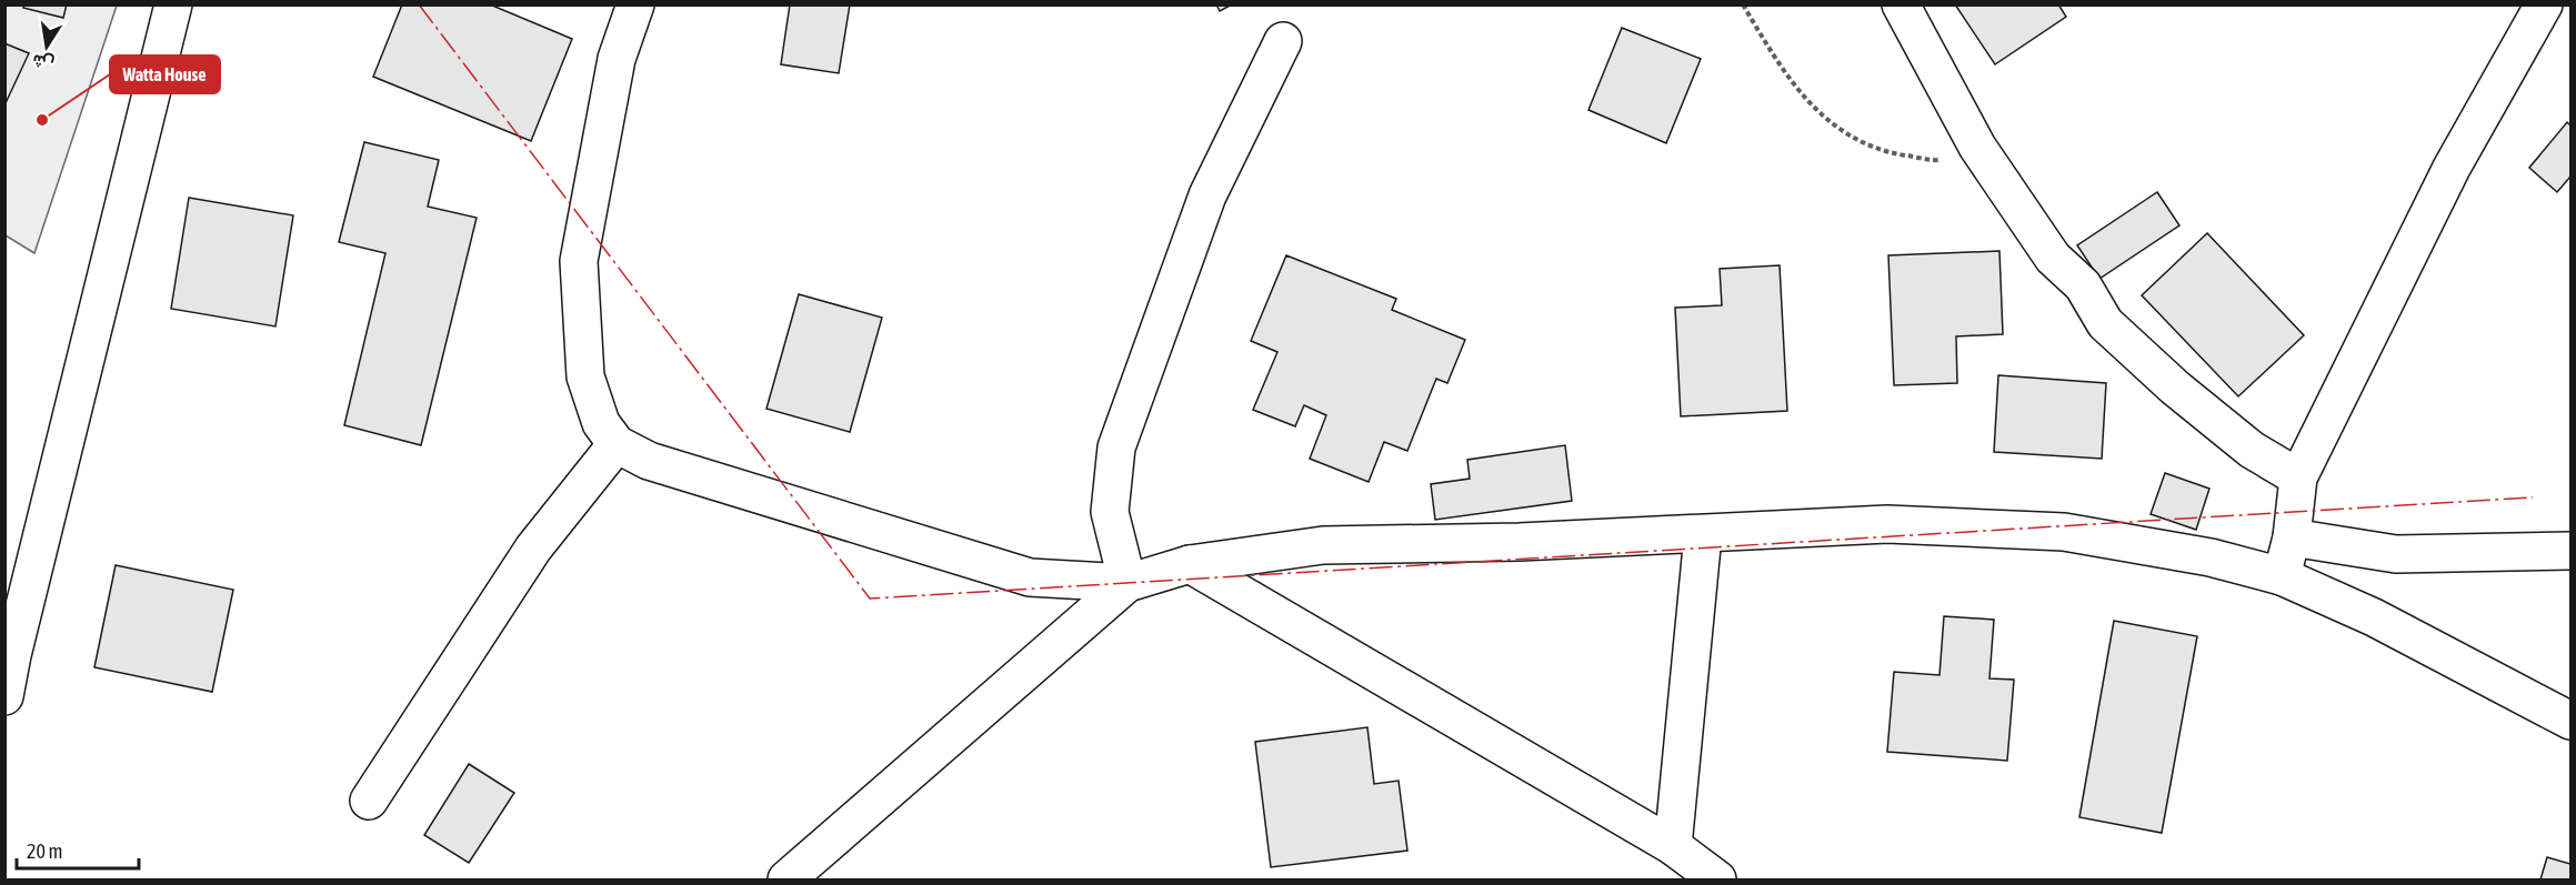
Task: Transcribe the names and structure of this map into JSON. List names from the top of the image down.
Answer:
{
  "places": ["Watta House"],
  "scale_bar": "20 m",
  "north": "bottom"
}
